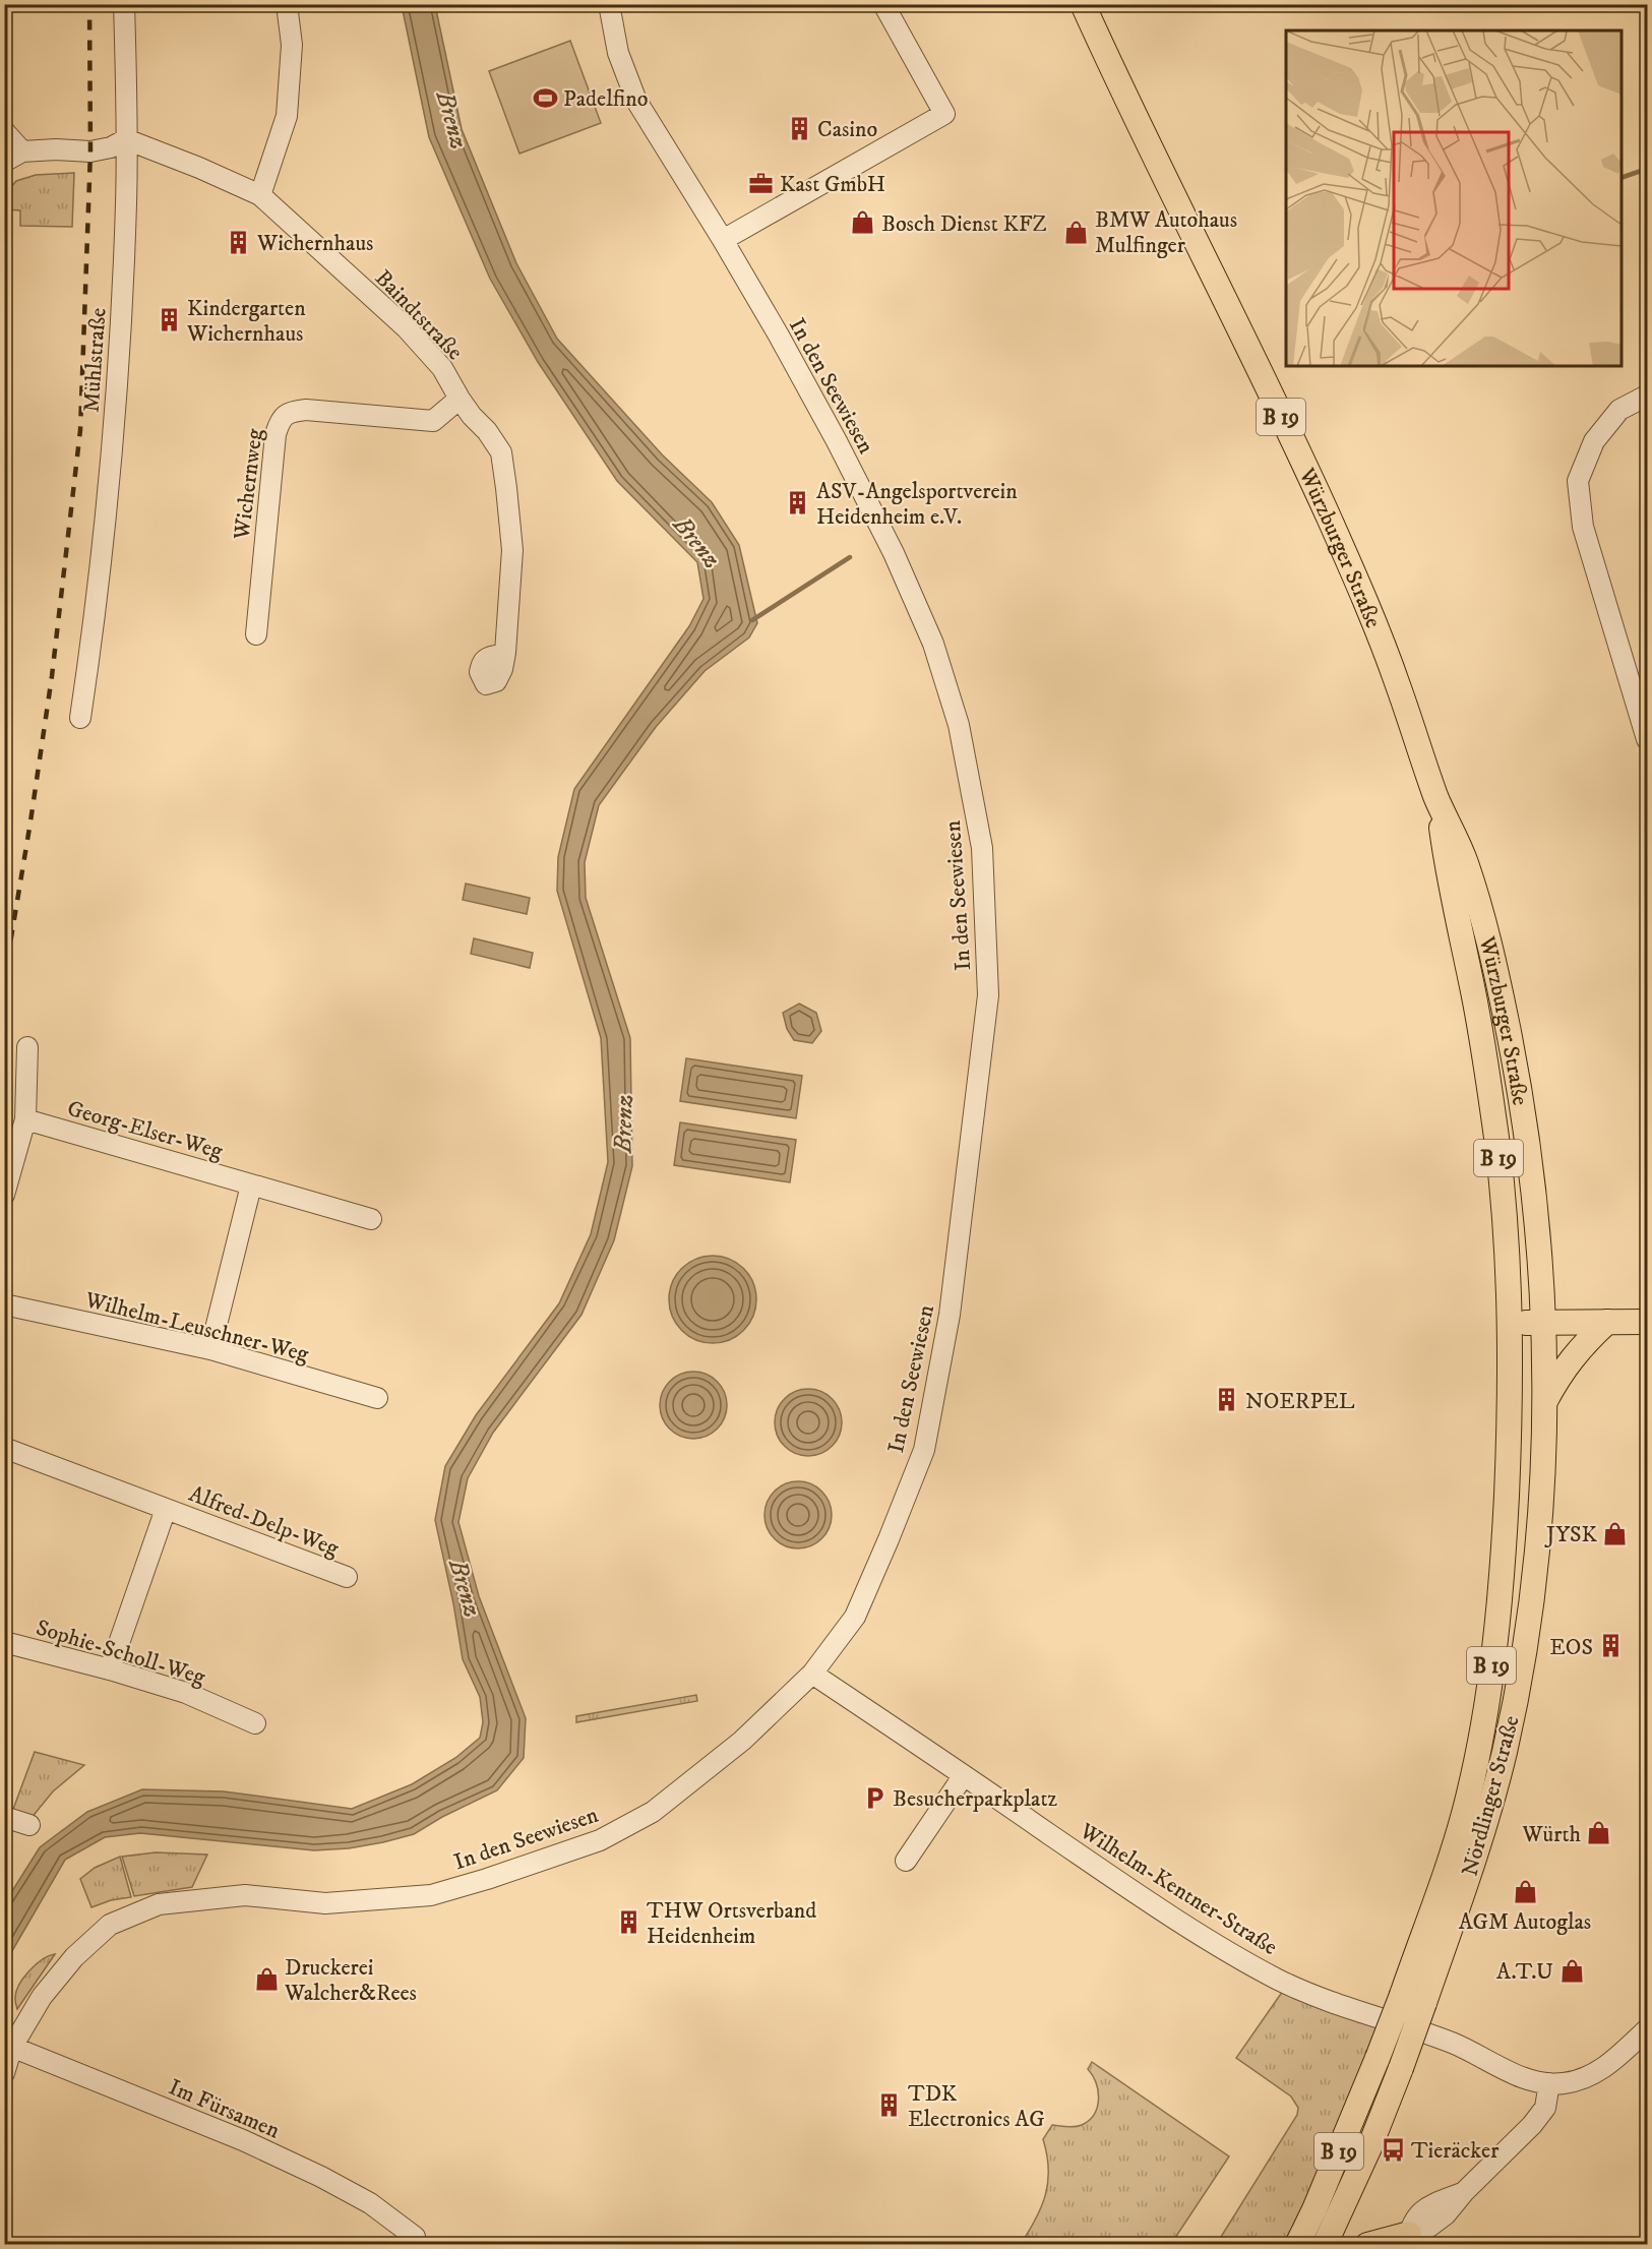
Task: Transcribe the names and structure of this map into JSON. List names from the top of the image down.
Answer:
{
  "streets": {
    "main road": ["B 19", "Würzburger Straße", "Nördlinger Straße"],
    "street": [
      "Baindtstraße",
      "Mühlstraße",
      "In den Seewiesen",
      "Wichernweg",
      "Georg-Elser-Weg",
      "Wilhelm-Leuschner-Weg",
      "Alfred-Delp-Weg",
      "Sophie-Scholl-Weg",
      "Wilhelm-Kentner-Straße",
      "Im Fürsamen"
    ]
  },
  "crossings": [
    ["Baindtstraße", "Mühlstraße"],
    ["Baindtstraße", "Wichernweg"],
    ["In den Seewiesen", "Wilhelm-Kentner-Straße"],
    ["In den Seewiesen", "Im Fürsamen"],
    ["B 19", "Nördlinger Straße"],
    ["Würzburger Straße", "Nördlinger Straße"],
    ["Alfred-Delp-Weg", "Sophie-Scholl-Weg"]
  ],
  "water": ["Brenz"],
  "places": {
    "sports": ["Padelfino"],
    "building": [
      "Casino",
      "Wichernhaus",
      "Kindergarten Wichernhaus",
      "ASV-Angelsportverein Heidenheim e.V.",
      "NOERPEL",
      "EOS",
      "THW Ortsverband Heidenheim",
      "TDK Electronics AG"
    ],
    "office": ["Kast GmbH"],
    "shop": [
      "Bosch Dienst KFZ",
      "BMW Autohaus Mulfinger",
      "JYSK",
      "Würth",
      "AGM Autoglas",
      "A.T.U",
      "Druckerei Walcher&Rees"
    ],
    "parking": ["Besucherparkplatz"],
    "bus stop": ["Tieräcker"]
  }
}
